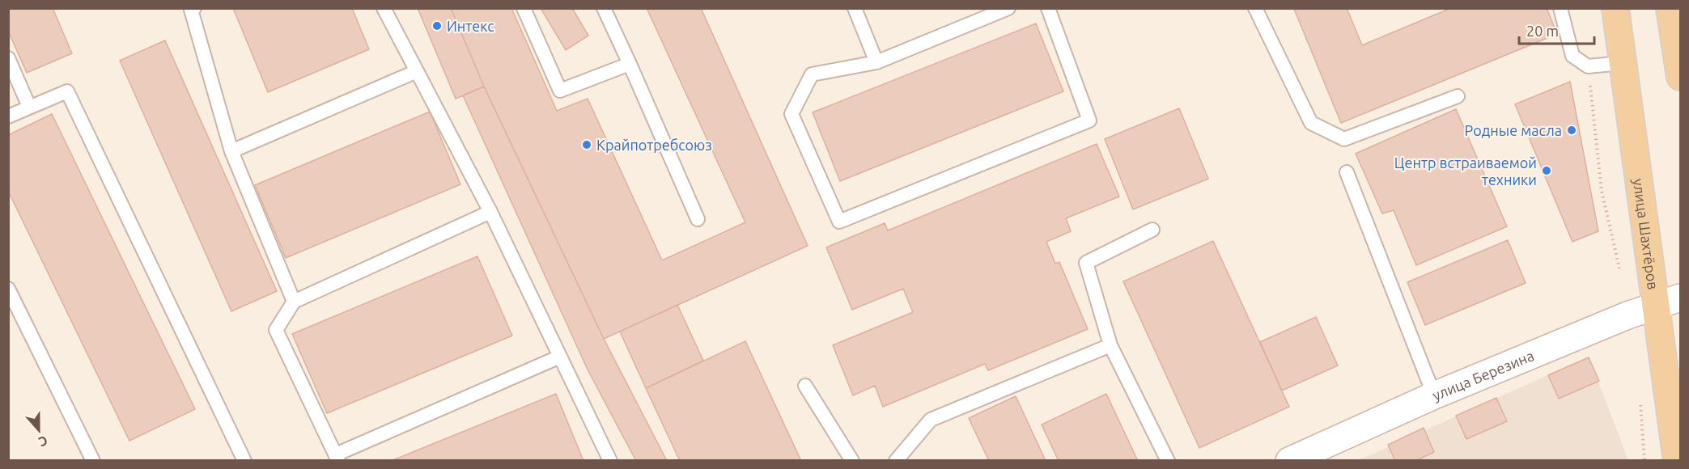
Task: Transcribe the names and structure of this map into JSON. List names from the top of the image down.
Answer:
{
  "streets": {
    "main road": ["улица Шахтёров"],
    "street": ["улица Березина"]
  },
  "crossings": [
    ["улица Шахтёров", "улица Березина"]
  ],
  "places": [
    "Интекс",
    "Родные масла",
    "Крайпотребсоюз",
    "Центр встраиваемой техники"
  ],
  "scale_bar": "20 m",
  "north": "bottom"
}
